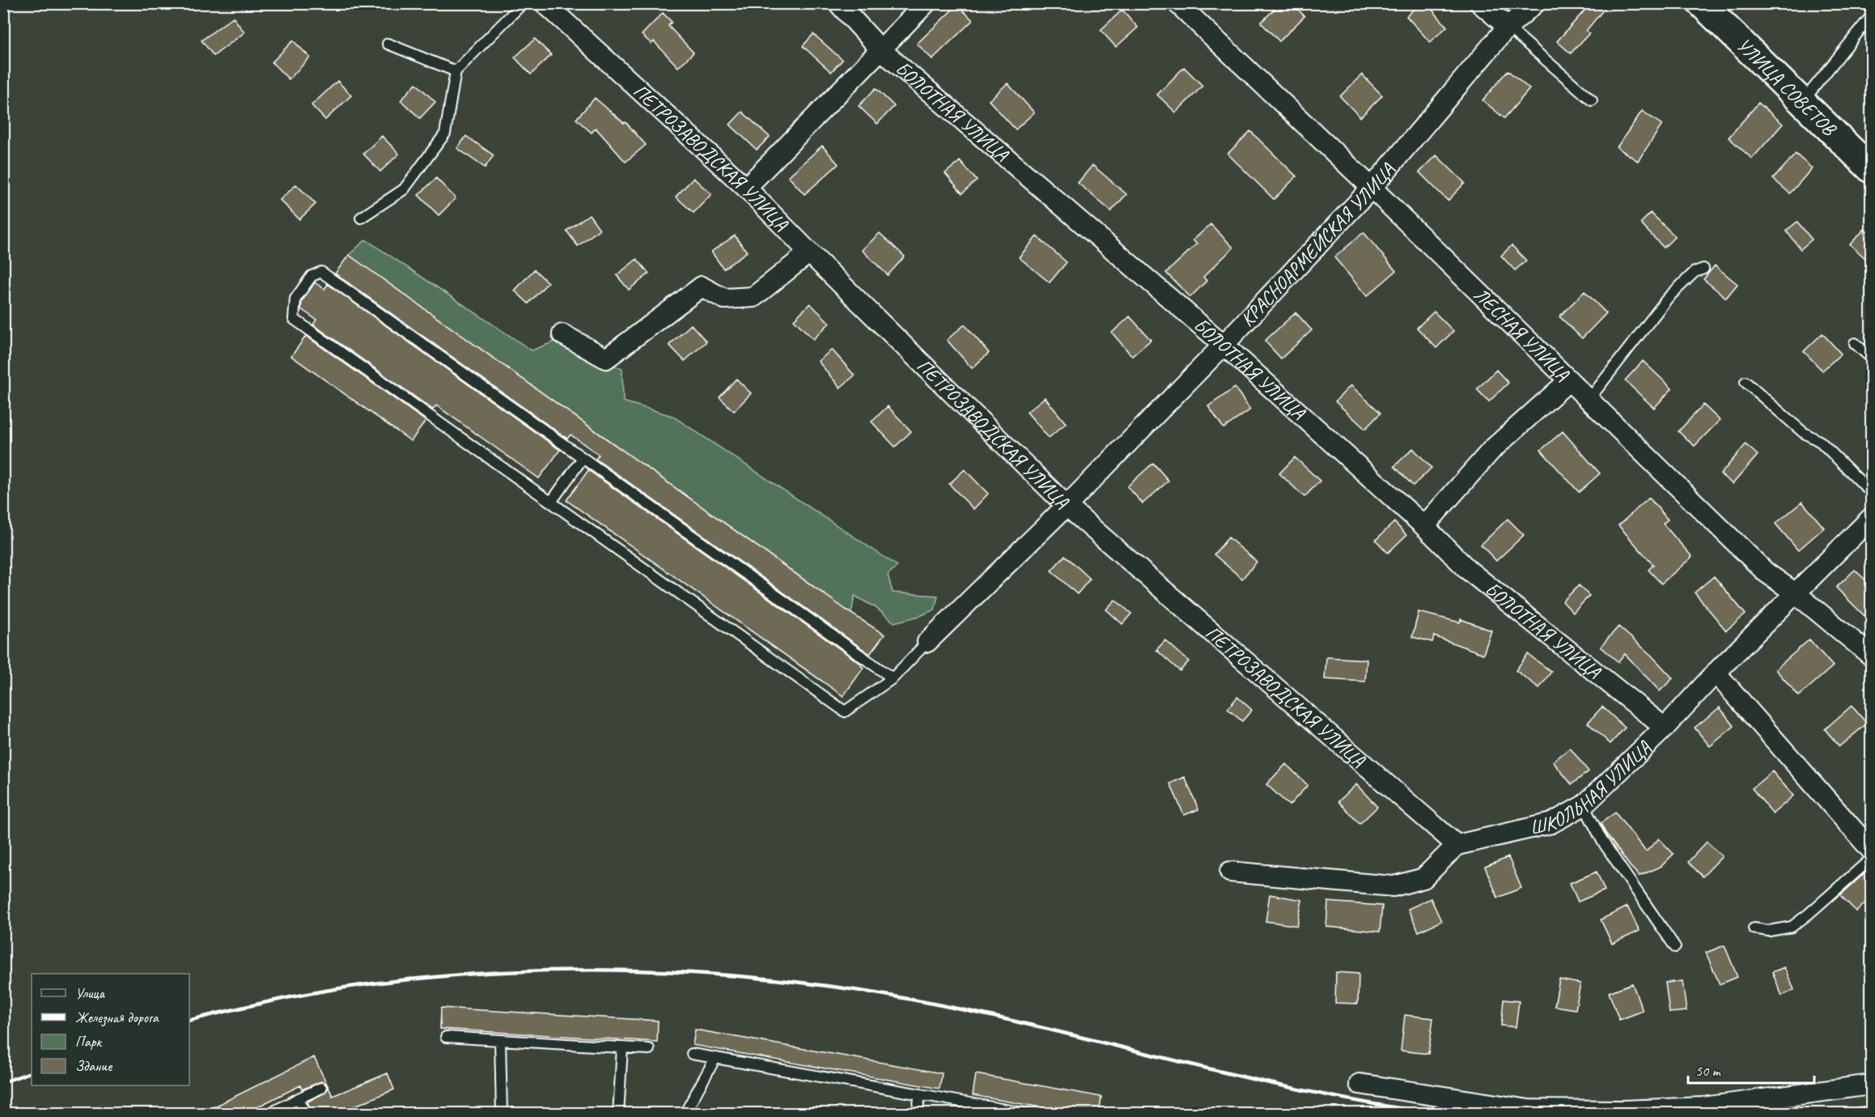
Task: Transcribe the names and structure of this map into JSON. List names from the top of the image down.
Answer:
{
  "streets": {
    "main road": ["УЛИЦА СОВЕТОВ"],
    "street": [
      "БОЛОТНАЯ УЛИЦА",
      "ПЕТРОЗАВОДСКАЯ УЛИЦА",
      "КРАСНОАРМЕЙСКАЯ УЛИЦА",
      "ЛЕСНАЯ УЛИЦА",
      "ШКОЛЬНАЯ УЛИЦА"
    ]
  },
  "crossings": [
    ["БОЛОТНАЯ УЛИЦА", "КРАСНОАРМЕЙСКАЯ УЛИЦА"],
    ["БОЛОТНАЯ УЛИЦА", "ШКОЛЬНАЯ УЛИЦА"],
    ["ПЕТРОЗАВОДСКАЯ УЛИЦА", "КРАСНОАРМЕЙСКАЯ УЛИЦА"],
    ["ПЕТРОЗАВОДСКАЯ УЛИЦА", "ШКОЛЬНАЯ УЛИЦА"],
    ["КРАСНОАРМЕЙСКАЯ УЛИЦА", "ЛЕСНАЯ УЛИЦА"],
    ["ЛЕСНАЯ УЛИЦА", "ШКОЛЬНАЯ УЛИЦА"]
  ],
  "legend": [
    "Улица",
    "Железная дорога",
    "Парк",
    "Здание"
  ],
  "scale_bar": "50 m"
}
